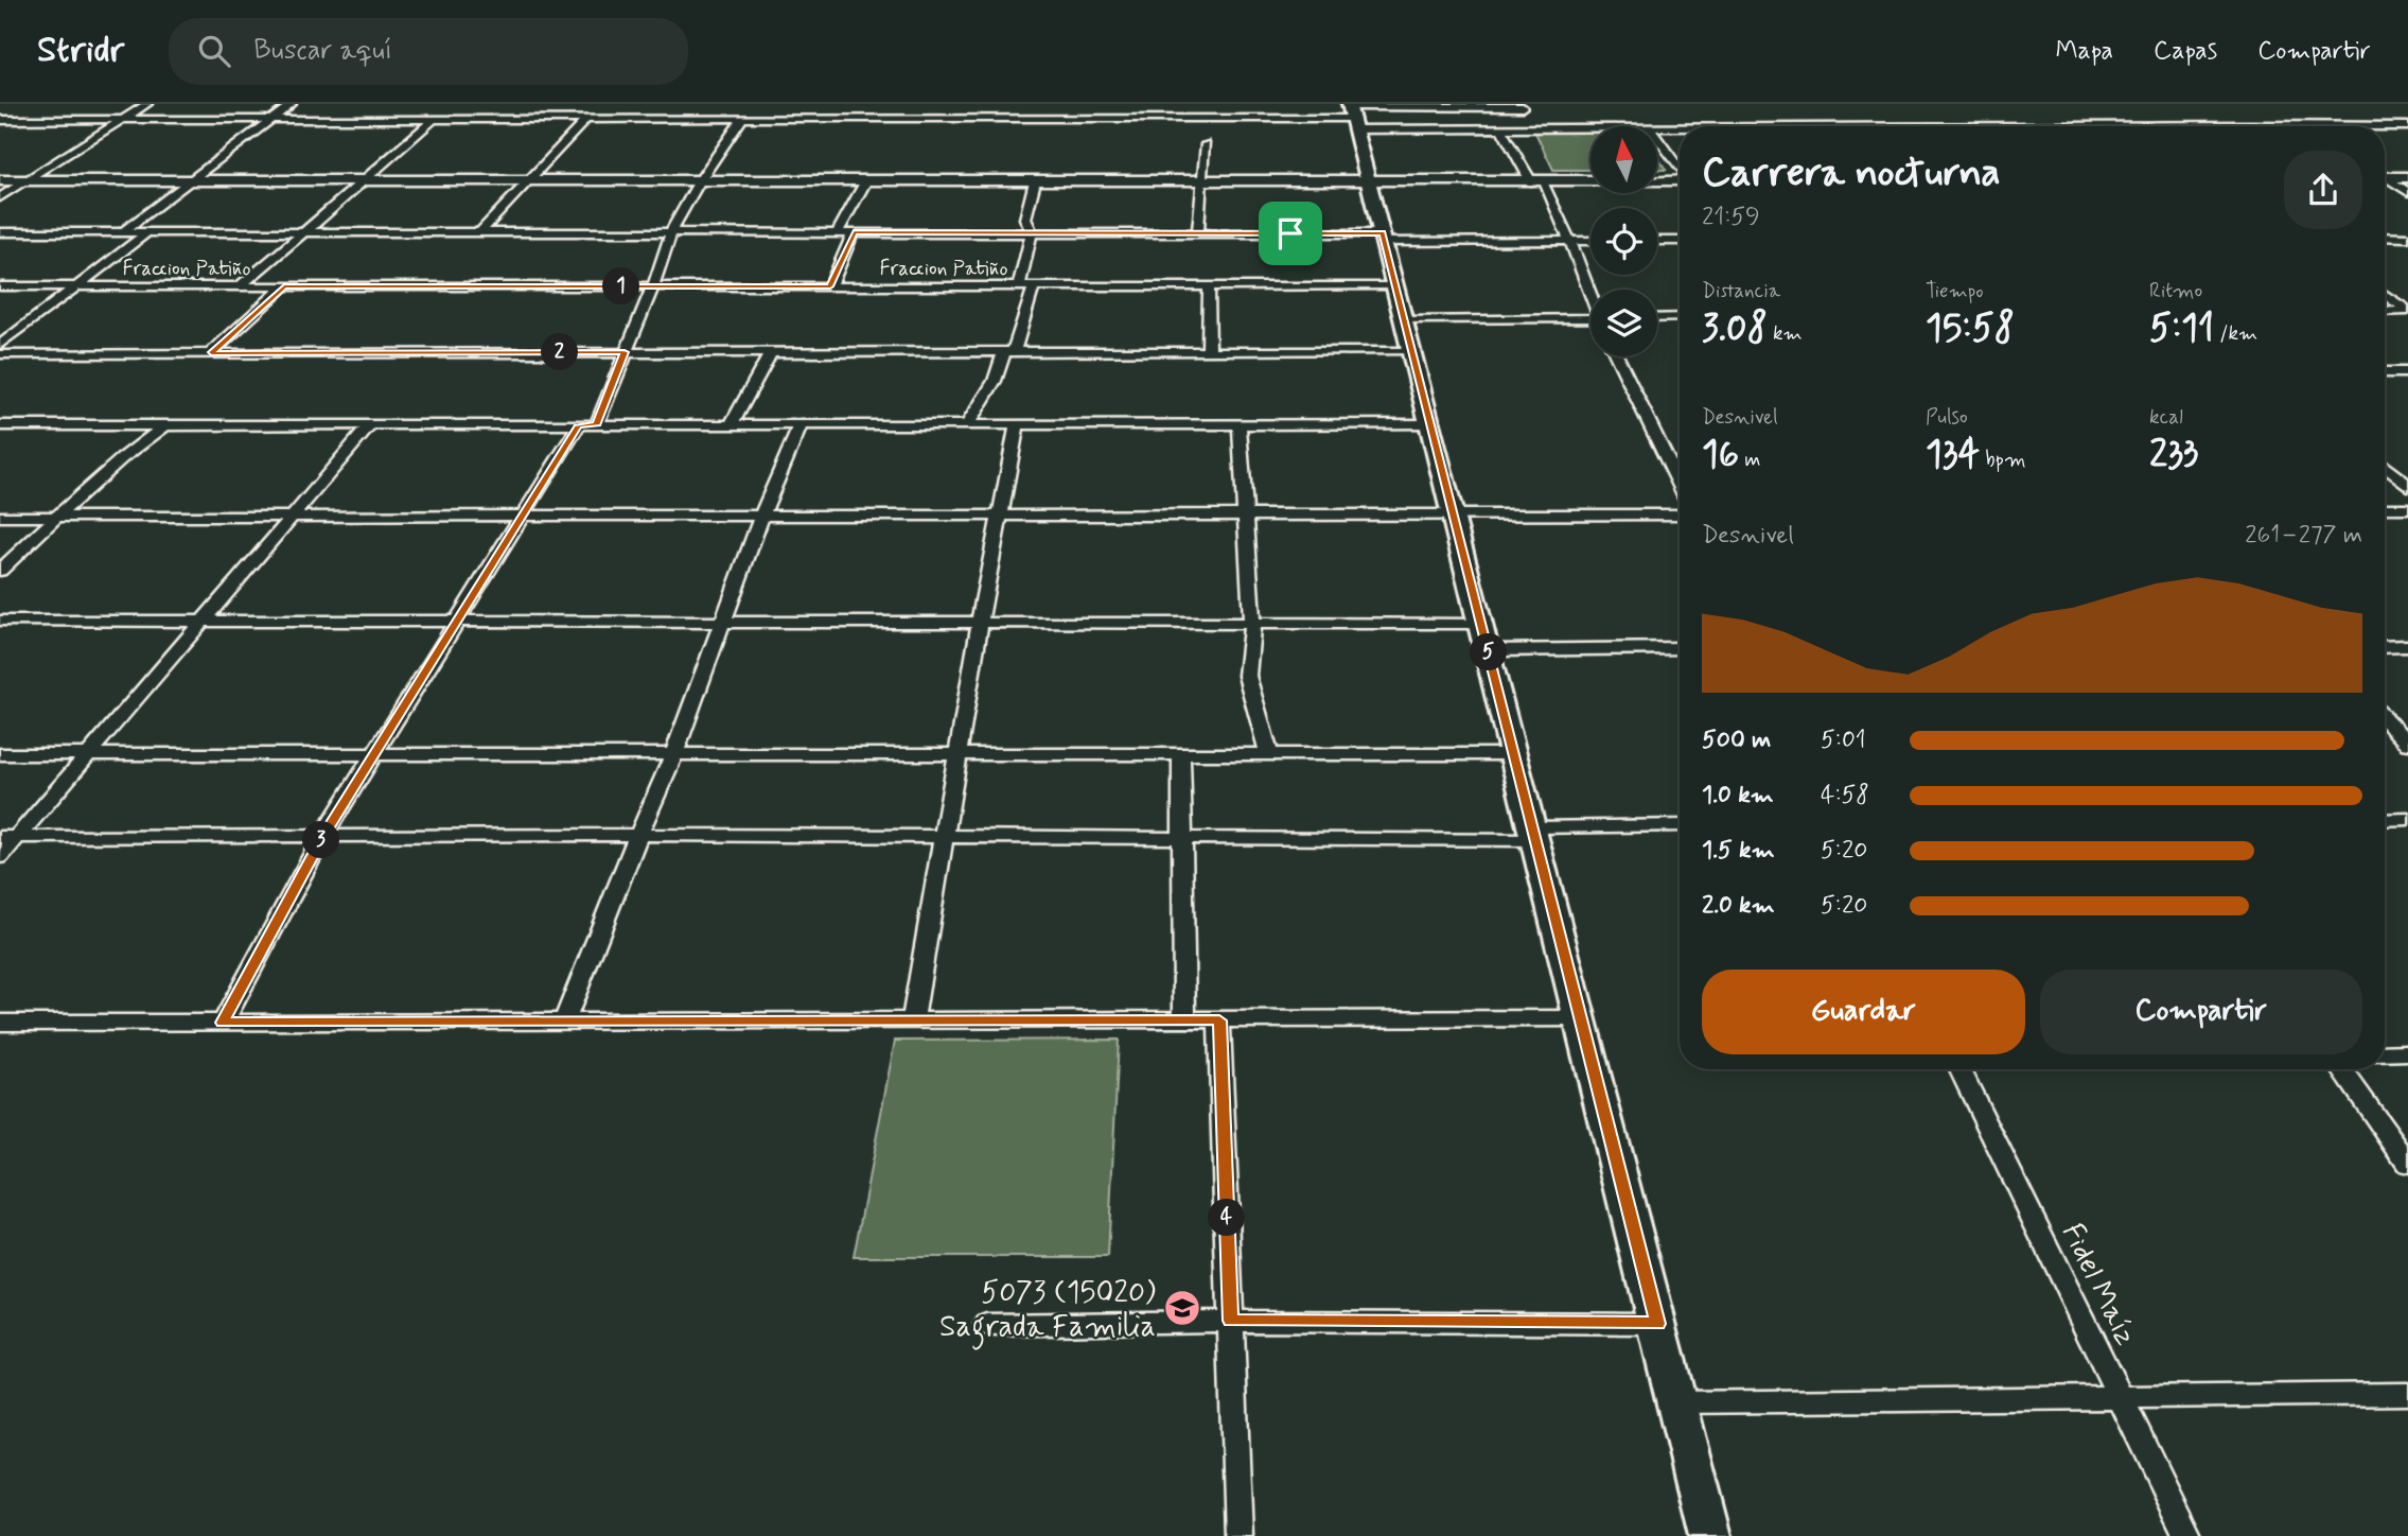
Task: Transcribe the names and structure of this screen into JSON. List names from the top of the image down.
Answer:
{
  "streets": {
    "street": ["Fraccion Patiño", "Fidel Maíz"]
  },
  "places": {
    "school or university": ["5073 (15020) Sagrada Familia"]
  },
  "north": "top",
  "page": {
    "header": "Stridr",
    "search": "Buscar aquí",
    "nav": ["Mapa", "Capas", "Compartir"],
    "heading": ["Carrera nocturna", "21:59"],
    "stats": [
      ["Distancia", "3.08 km"],
      ["Tiempo", "15:58"],
      ["Ritmo", "5:11 /km"],
      ["Desnivel", "16 m"],
      ["Pulso", "134 bpm"],
      ["kcal", "233"]
    ],
    "pins": [
      "1",
      "2",
      "5",
      "3",
      "4"
    ],
    "chart": ["Desnivel", "261–277 m"],
    "list": [
      {
        "name": "500 m",
        "note": "5:01"
      },
      {
        "name": "1.0 km",
        "note": "4:58"
      },
      {
        "name": "1.5 km",
        "note": "5:20"
      },
      {
        "name": "2.0 km",
        "note": "5:20"
      }
    ],
    "buttons": ["Guardar", "Compartir"]
  }
}
